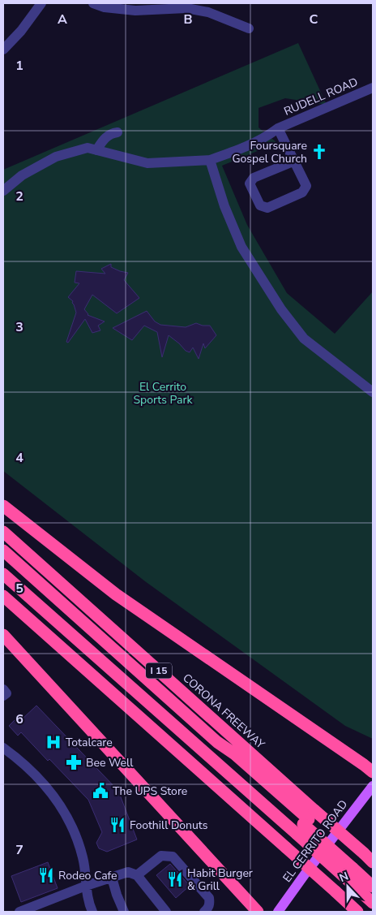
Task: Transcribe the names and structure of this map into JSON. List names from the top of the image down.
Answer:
{
  "streets": {
    "highway": ["I 15", "CORONA FREEWAY"],
    "main road": ["EL CERRITO ROAD"],
    "street": ["RUDELL ROAD"]
  },
  "parks": ["El Cerrito Sports Park"],
  "places": {
    "church": ["Foursquare Gospel Church"],
    "hospital": ["Totalcare"],
    "pharmacy": ["Bee Well"],
    "public building": ["The UPS Store"],
    "restaurant": ["Foothill Donuts", "Rodeo Cafe", "Habit Burger & Grill"]
  },
  "north": "top",
  "grid": {
    "columns": ["A", "B", "C"],
    "rows": [
      "1",
      "2",
      "3",
      "4",
      "5",
      "6",
      "7"
    ]
  }
}
